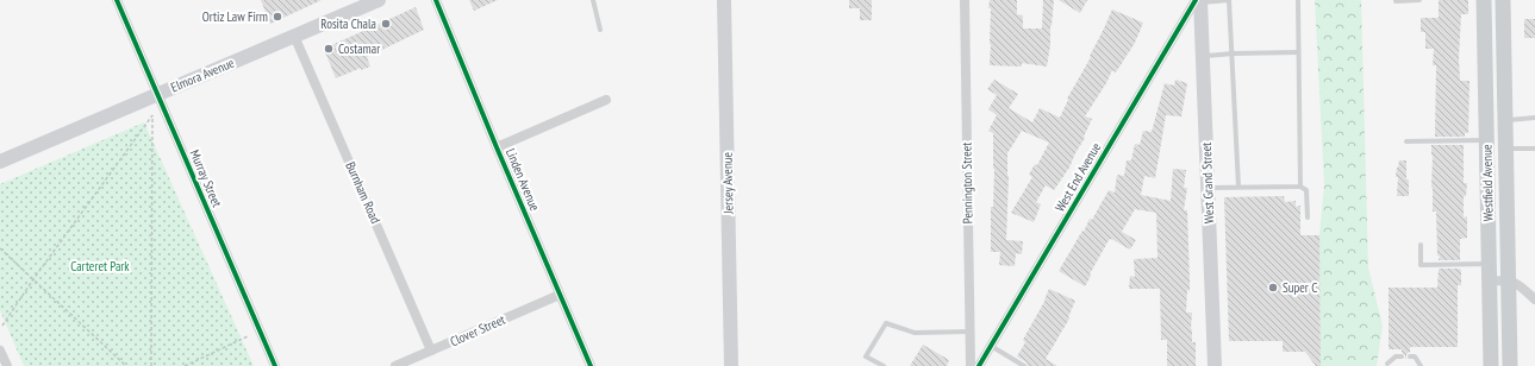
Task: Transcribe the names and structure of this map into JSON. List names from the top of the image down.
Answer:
{
  "streets": {
    "main road": ["Westfield Avenue"],
    "street": [
      "Elmora Avenue",
      "West End Avenue",
      "Murray Street",
      "Linden Avenue",
      "Jersey Avenue",
      "Pennington Street",
      "West Grand Street",
      "Burnham Road",
      "Clover Street"
    ]
  },
  "crossings": [
    ["Elmora Avenue", "Murray Street"],
    ["Elmora Avenue", "Burnham Road"],
    ["West End Avenue", "West Grand Street"],
    ["Linden Avenue", "Clover Street"],
    ["Burnham Road", "Clover Street"]
  ],
  "parks": ["Carteret Park"],
  "places": [
    "Ortiz Law Firm",
    "Rosita Chala",
    "Costamar",
    "Super C"
  ]
}
